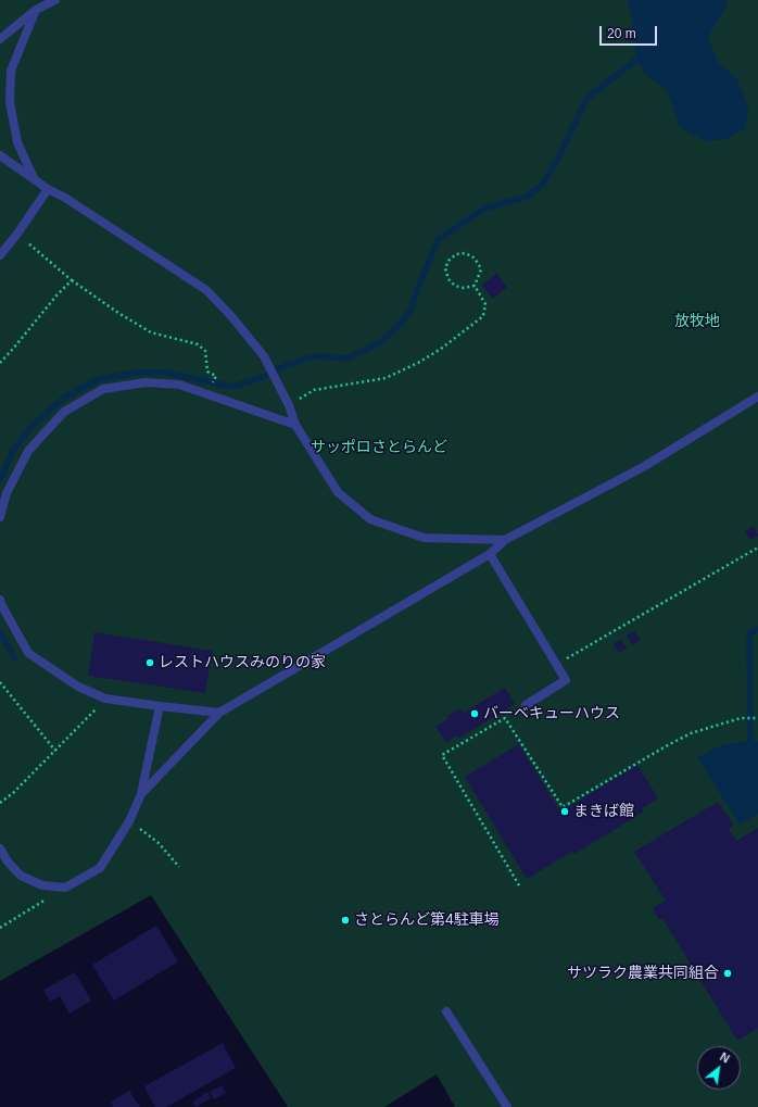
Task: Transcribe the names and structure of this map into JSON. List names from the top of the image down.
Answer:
{
  "parks": ["放牧地", "サッポロさとらんど"],
  "places": [
    "レストハウスみのりの家",
    "バーベキューハウス",
    "まきば館",
    "さとらんど第4駐車場",
    "サツラク農業共同組合"
  ],
  "scale_bar": "20 m",
  "north": "top right"
}
